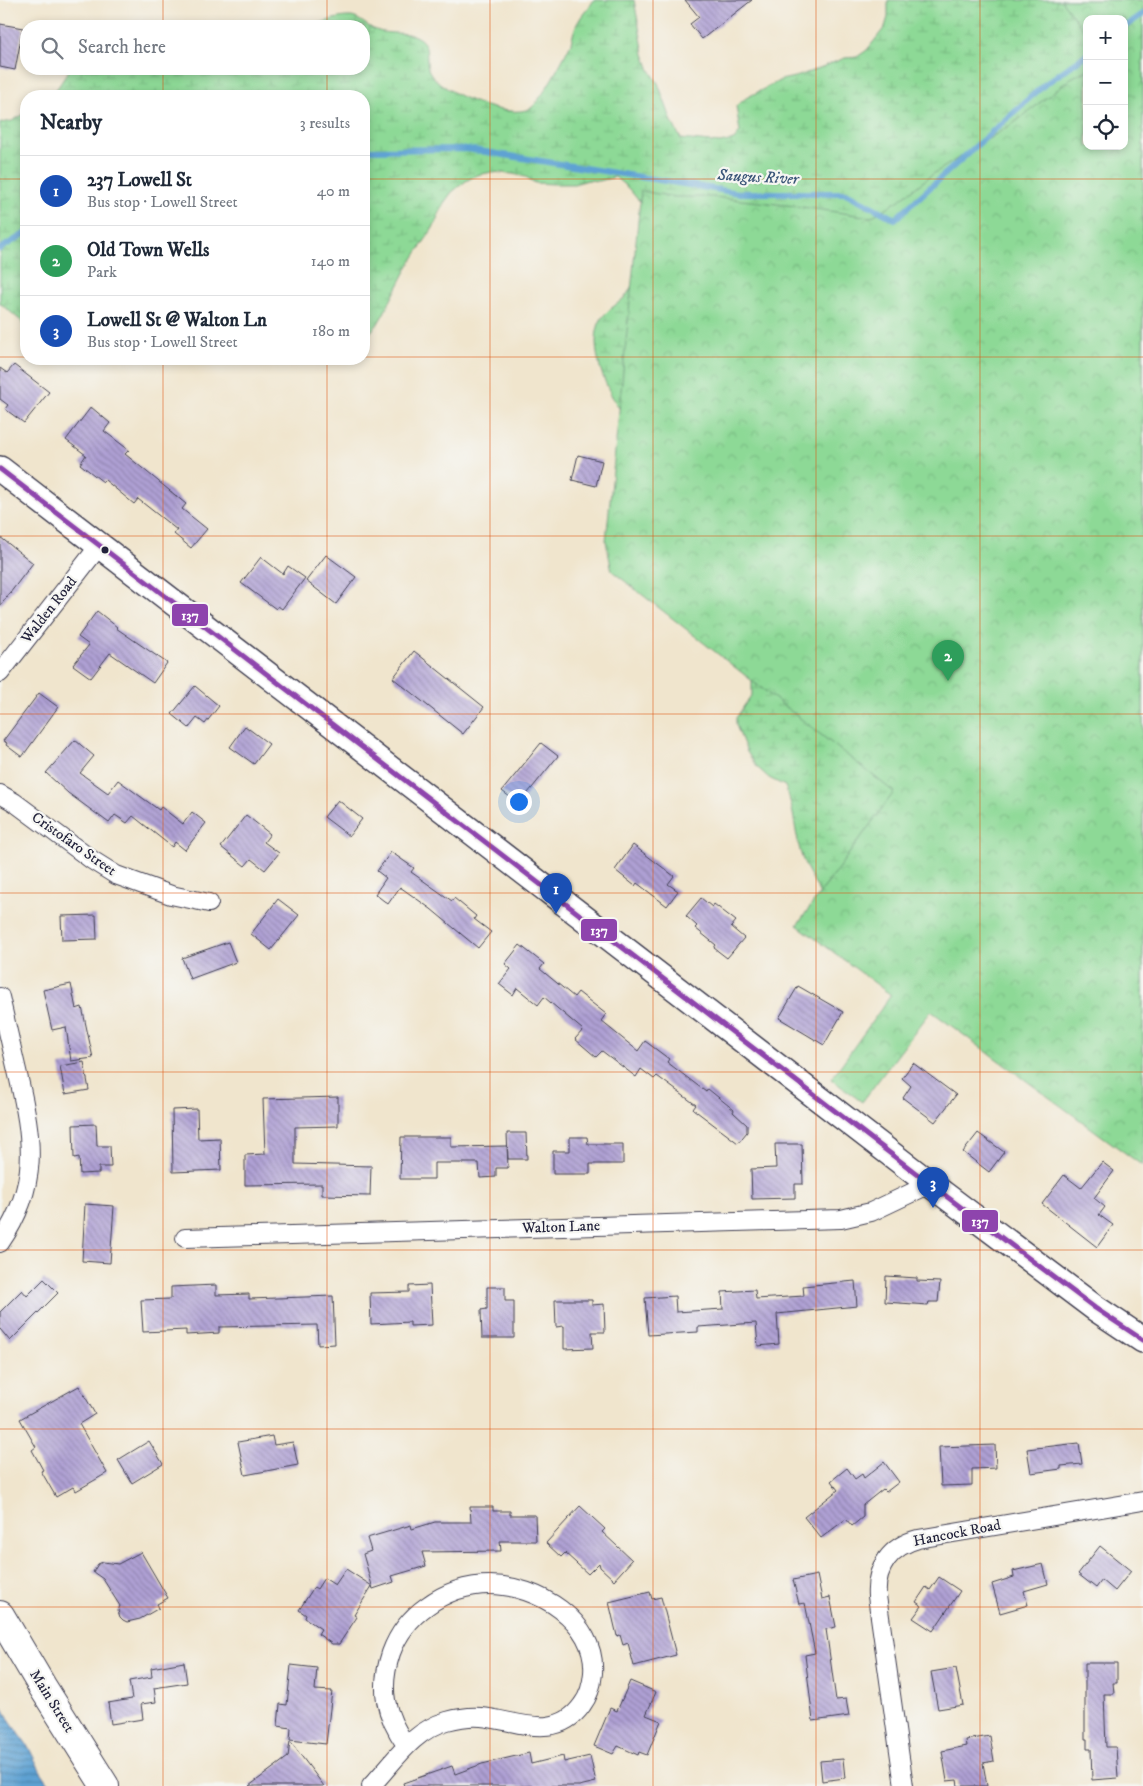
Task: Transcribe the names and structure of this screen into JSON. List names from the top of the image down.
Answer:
{
  "streets": {
    "main road": ["Main Street"],
    "street": [
      "Walden Road",
      "Cristofaro Street",
      "Walton Lane",
      "Hancock Road"
    ]
  },
  "water": ["Saugus River"],
  "lines": ["transit line 137"],
  "page": {
    "map_buttons": ["+", "−"],
    "search": "Search here",
    "heading": ["Nearby", "3 results"],
    "list": [
      {
        "mark": "1",
        "name": "237 Lowell St",
        "note": "Bus stop · Lowell Street",
        "value": "40 m"
      },
      {
        "mark": "2",
        "name": "Old Town Wells",
        "note": "Park",
        "value": "140 m"
      },
      {
        "mark": "3",
        "name": "Lowell St @ Walton Ln",
        "note": "Bus stop · Lowell Street",
        "value": "180 m"
      }
    ],
    "pins": ["2", "1", "3"]
  }
}
